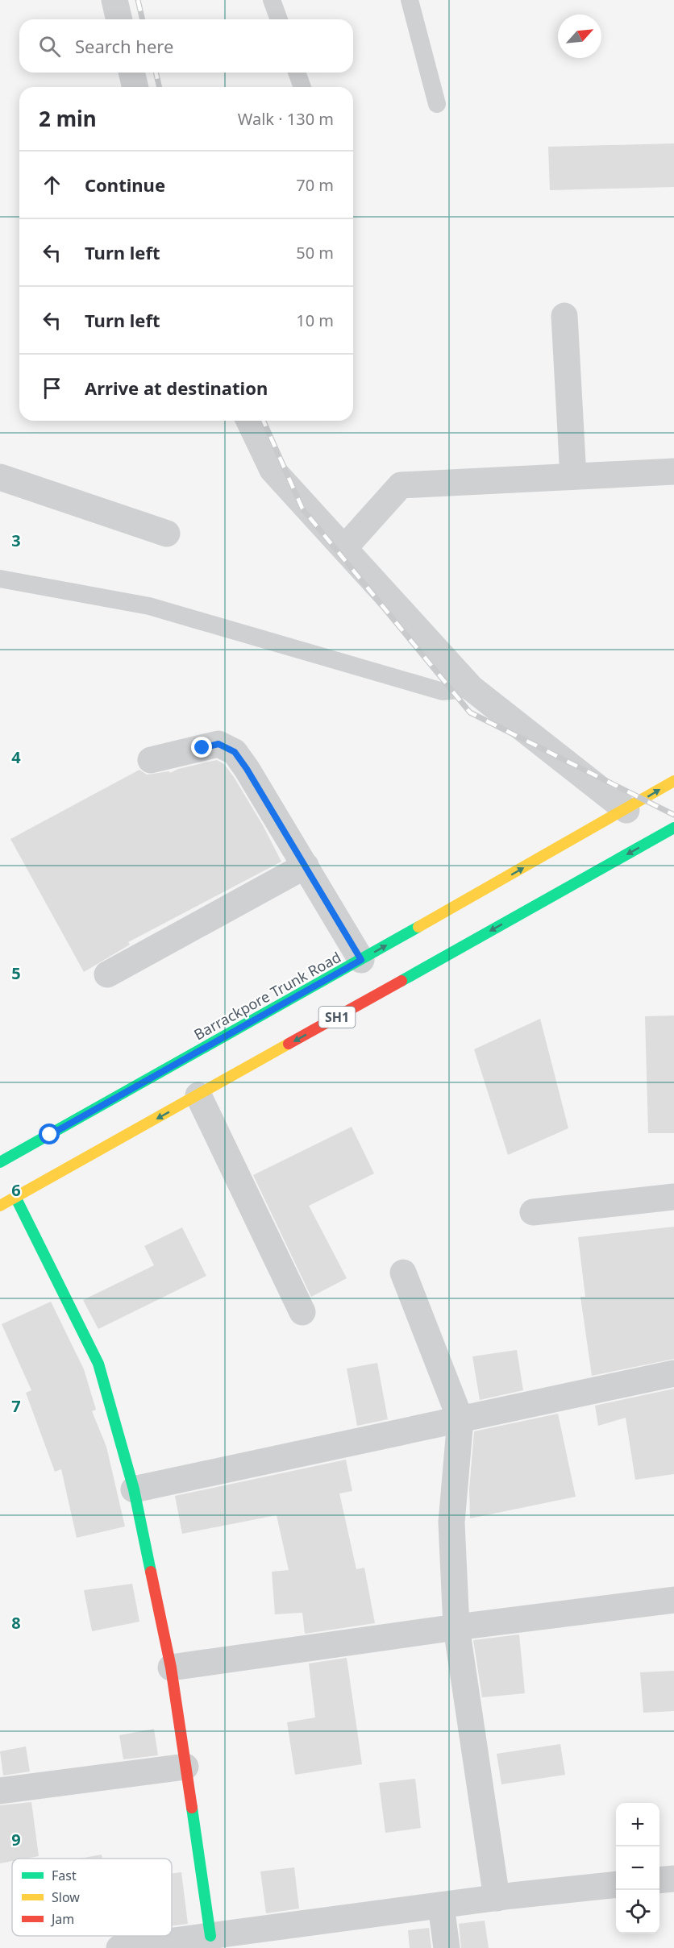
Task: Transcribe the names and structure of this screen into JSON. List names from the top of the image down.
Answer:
{
  "streets": {
    "main road": ["Barrackpore Trunk Road", "SH1"]
  },
  "legend": ["Fast", "Slow", "Jam"],
  "north": "top right",
  "page": {
    "search": "Search here",
    "heading": ["2 min", "Walk · 130 m"],
    "list": [
      ["Continue", "70 m"],
      ["Turn left", "50 m"],
      ["Turn left", "10 m"],
      "Arrive at destination"
    ],
    "map_buttons": ["+", "−"]
  },
  "grid": {
    "rows": [
      "3",
      "4",
      "5",
      "6",
      "7",
      "8",
      "9"
    ]
  }
}
